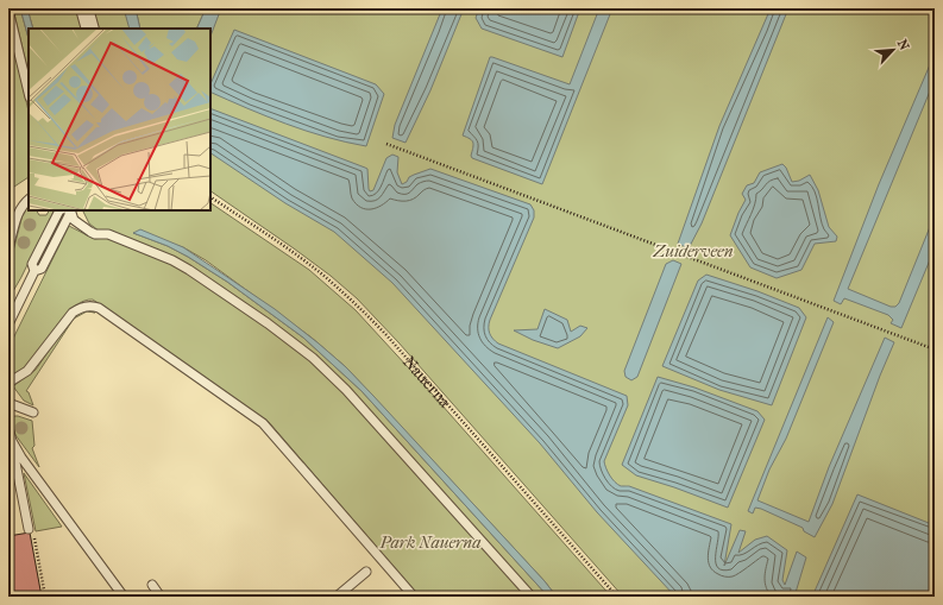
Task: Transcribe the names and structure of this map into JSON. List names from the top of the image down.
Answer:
{
  "streets": {
    "path": ["Nauerna"]
  },
  "parks": ["Zuiderveen", "Park Nauerna"],
  "north": "top right"
}
